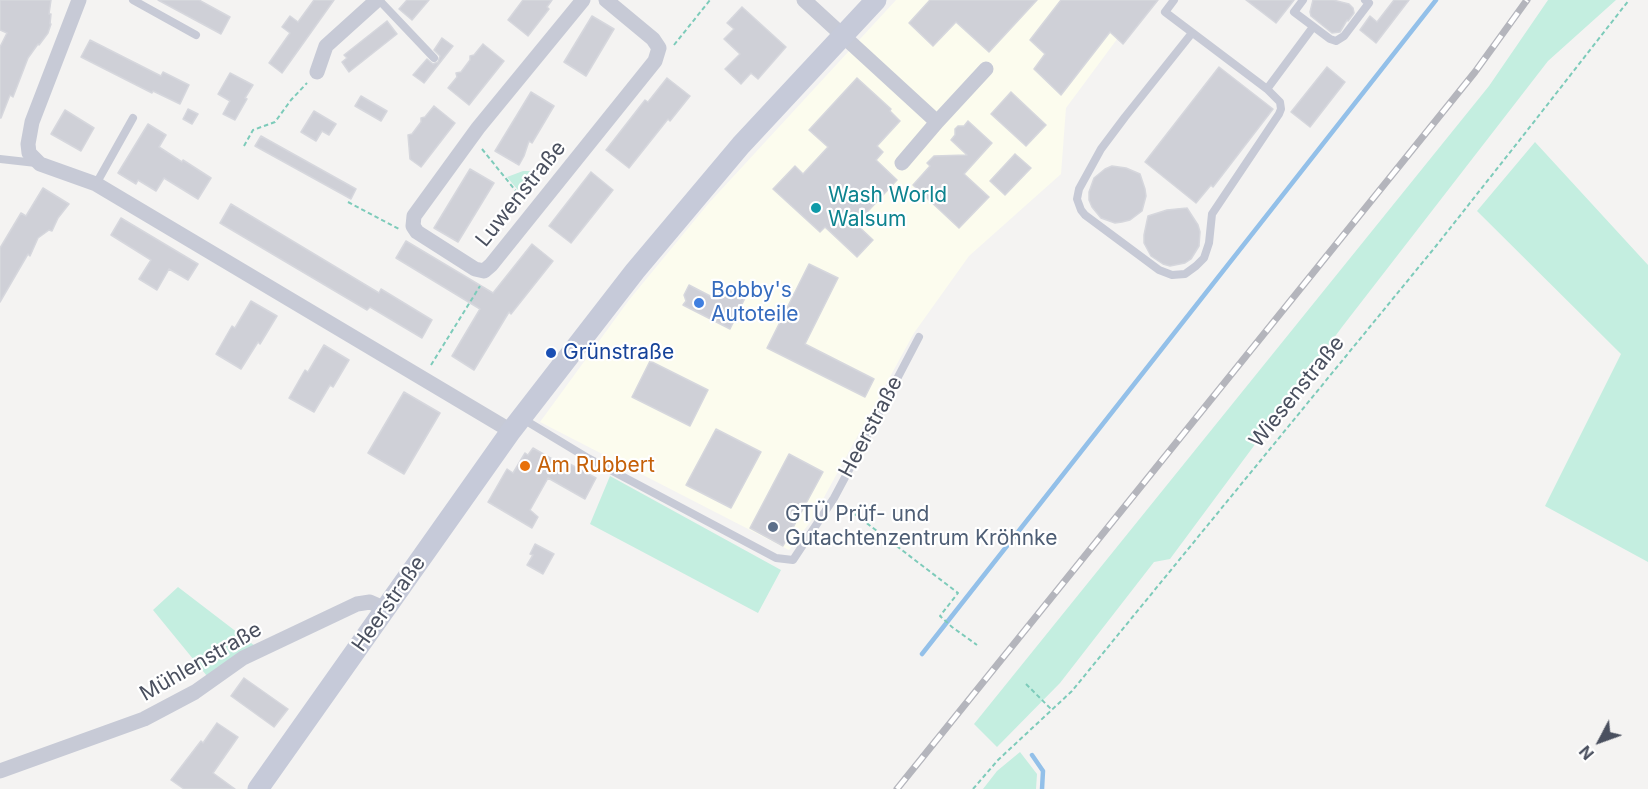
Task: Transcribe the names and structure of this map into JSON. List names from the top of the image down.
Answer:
{
  "streets": {
    "main road": ["Heerstraße"],
    "street": ["Luwenstraße", "Mühlenstraße"],
    "path": ["Wiesenstraße"]
  },
  "crossings": [
    ["Heerstraße", "Mühlenstraße"]
  ],
  "places": [
    "Wash World Walsum",
    "Bobby's Autoteile",
    "Grünstraße",
    "Am Rubbert",
    "GTÜ Prüf- und Gutachtenzentrum Kröhnke"
  ],
  "north": "bottom left"
}
